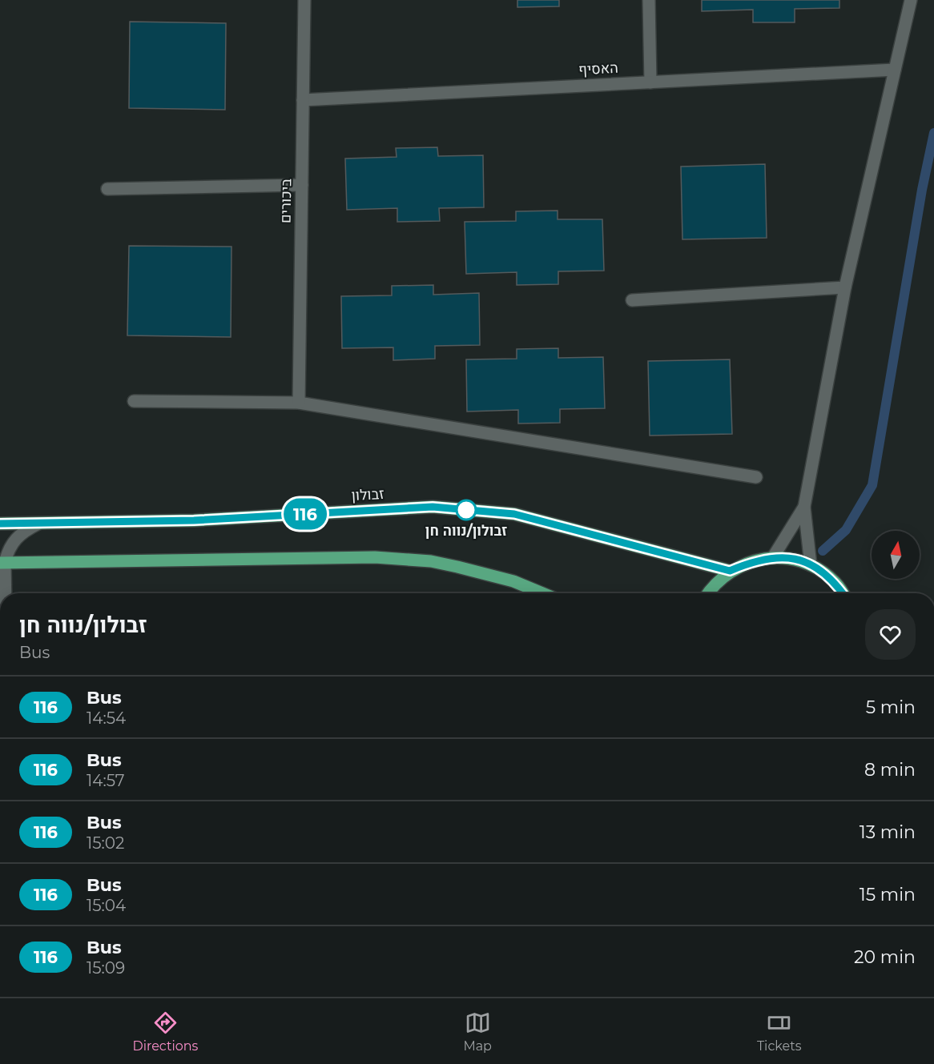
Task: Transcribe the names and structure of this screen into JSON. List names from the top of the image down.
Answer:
{
  "streets": {
    "main road": ["זבולון"],
    "street": ["האסיף", "ביכורים"]
  },
  "crossings": [
    ["האסיף", "ביכורים"]
  ],
  "places": ["זבולון/נווה חן"],
  "lines": ["bus line 116"],
  "north": "top",
  "page": {
    "on_map": "116",
    "heading": ["זבולון/נווה חן", "Bus"],
    "list": [
      {
        "mark": "116",
        "name": "Bus",
        "note": "14:54",
        "value": "5 min"
      },
      {
        "mark": "116",
        "name": "Bus",
        "note": "14:57",
        "value": "8 min"
      },
      {
        "mark": "116",
        "name": "Bus",
        "note": "15:02",
        "value": "13 min"
      },
      {
        "mark": "116",
        "name": "Bus",
        "note": "15:04",
        "value": "15 min"
      },
      {
        "mark": "116",
        "name": "Bus",
        "note": "15:09",
        "value": "20 min"
      }
    ],
    "tabs": ["Directions", "Map", "Tickets"]
  }
}
